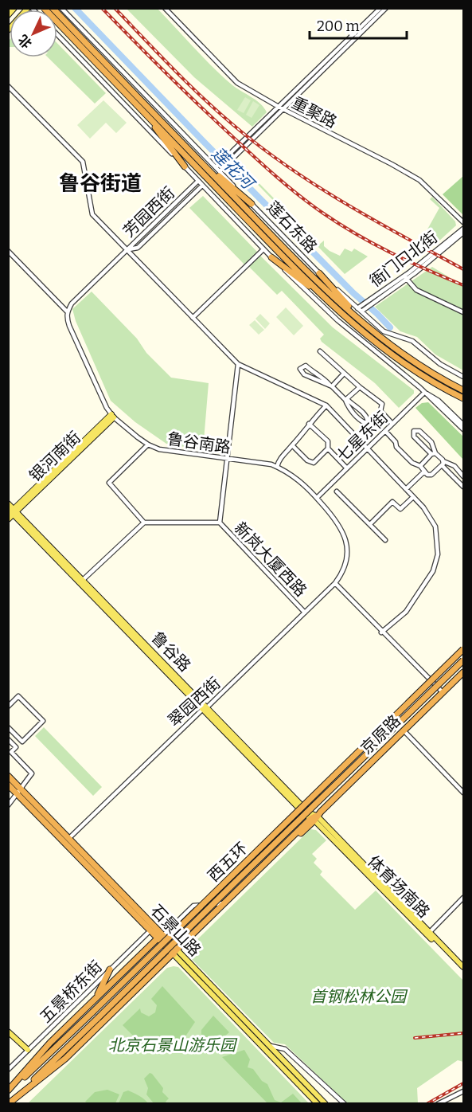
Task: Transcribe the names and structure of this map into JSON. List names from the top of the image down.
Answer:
{
  "streets": {
    "highway": [
      "莲石东路",
      "京原路",
      "西五环",
      "石景山路"
    ],
    "main road": ["银河南街", "鲁谷路", "体育场南路"],
    "street": [
      "重聚路",
      "芳园西街",
      "衙门口北街",
      "七星东街",
      "鲁谷南路",
      "新岚大厦西路",
      "翠园西街",
      "五景桥东街"
    ]
  },
  "crossings": [
    ["莲石东路", "衙门口北街"],
    ["七星东街", "鲁谷南路"],
    ["鲁谷南路", "银河南街"],
    ["鲁谷南路", "翠园西街"],
    ["银河南街", "鲁谷路"],
    ["新岚大厦西路", "翠园西街"],
    ["鲁谷路", "翠园西街"],
    ["鲁谷路", "京原路"],
    ["鲁谷路", "体育场南路"],
    ["翠园西街", "石景山路"],
    ["京原路", "体育场南路"],
    ["京原路", "石景山路"],
    ["石景山路", "五景桥东街"]
  ],
  "districts": ["鲁谷街道"],
  "water": ["莲花河"],
  "parks": ["首钢松林公园", "北京石景山游乐园"],
  "scale_bar": "200 m",
  "north": "bottom left"
}
